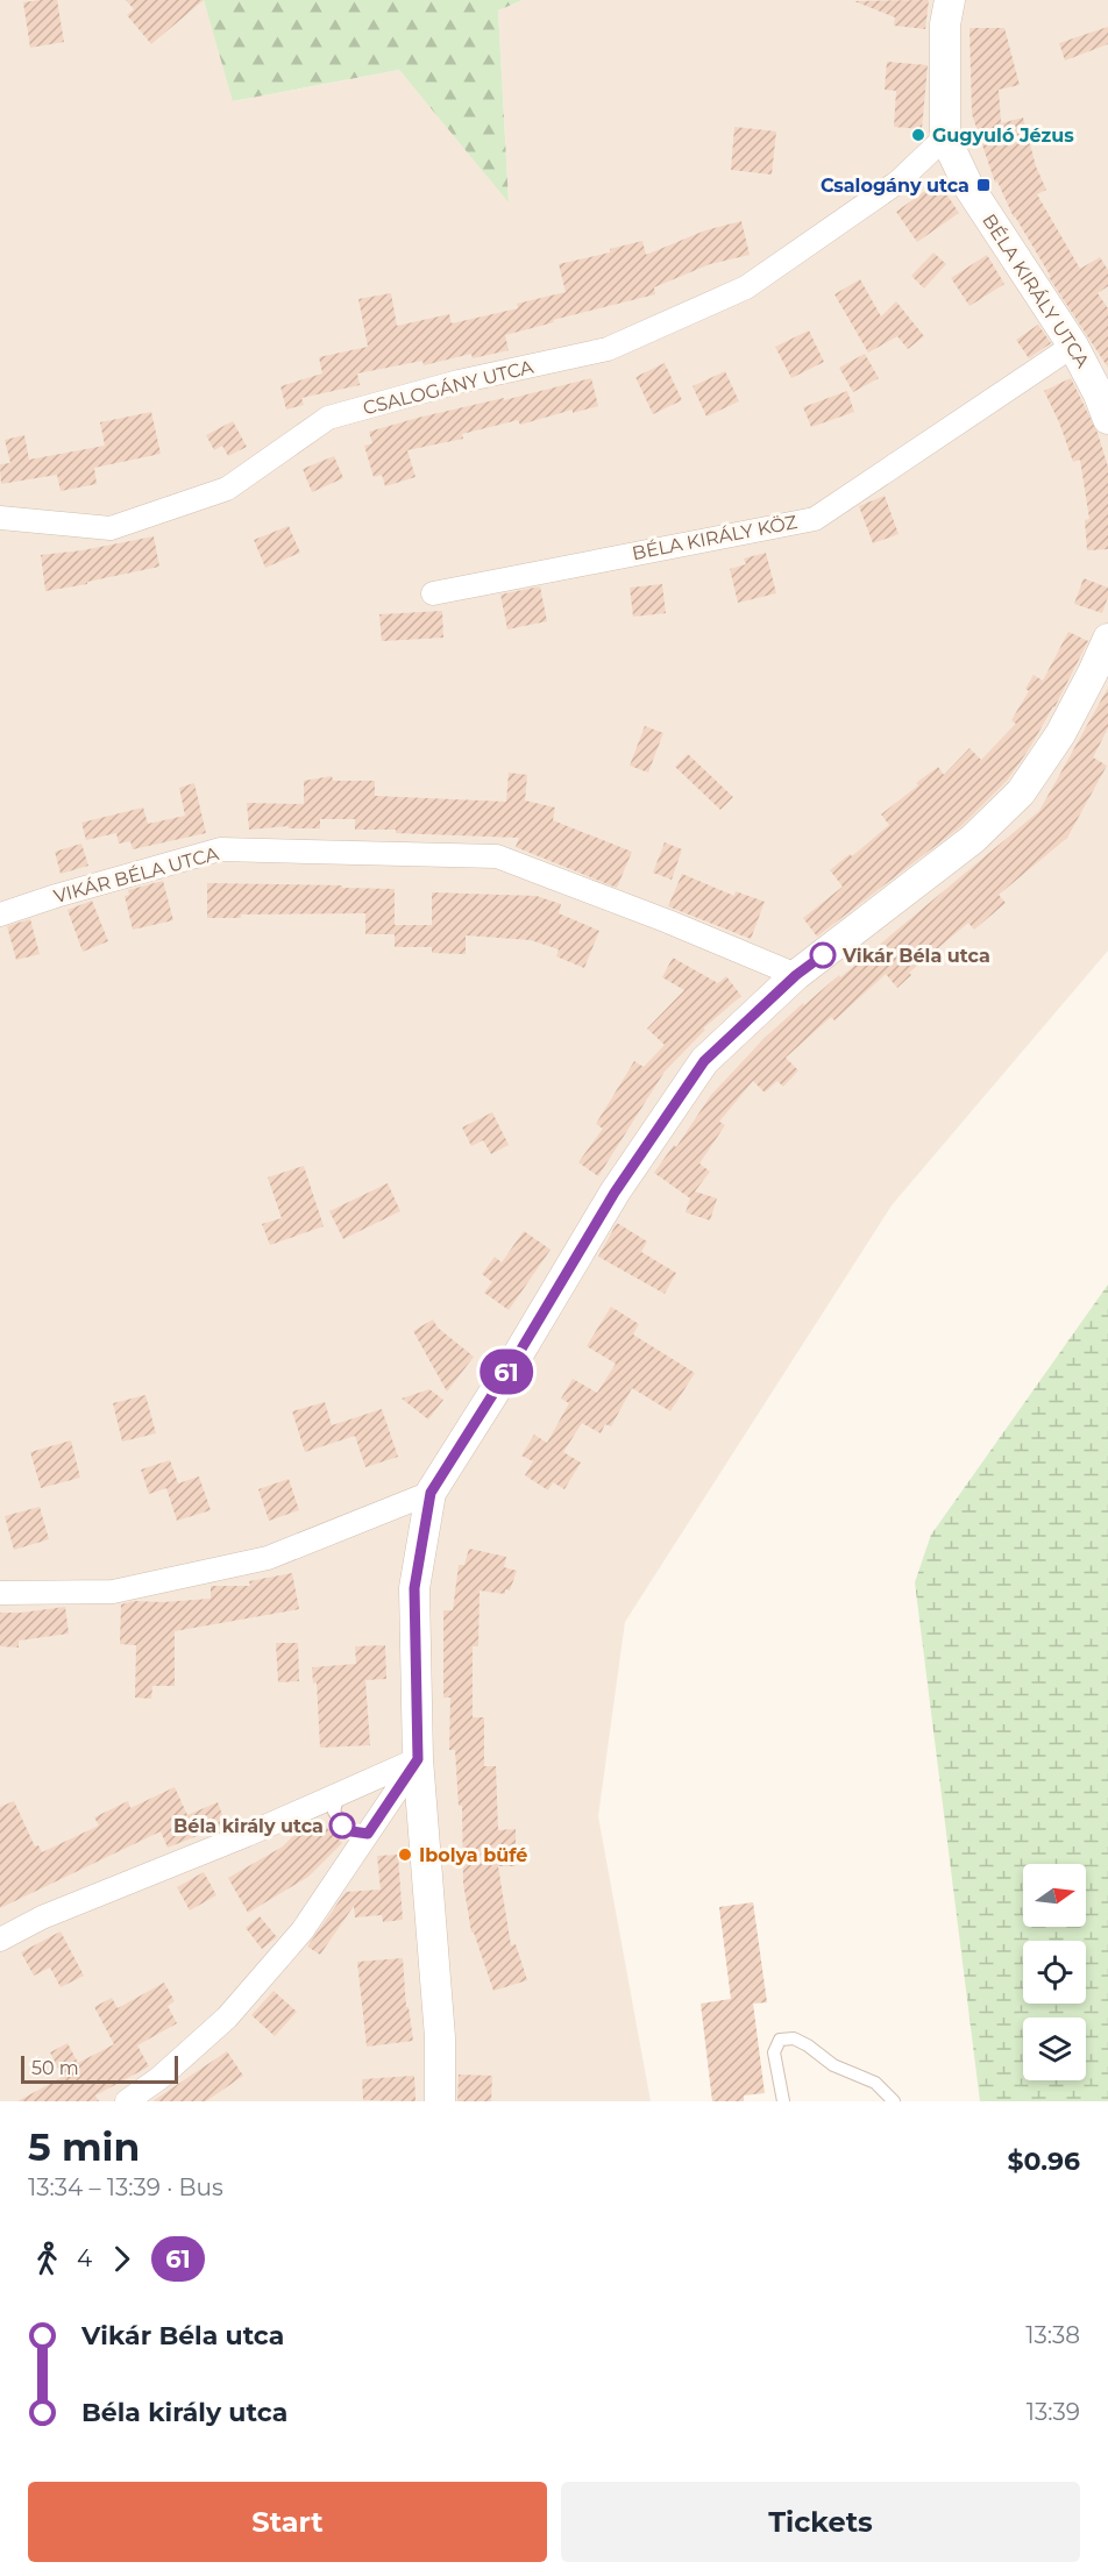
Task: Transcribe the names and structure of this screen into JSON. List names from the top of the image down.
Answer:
{
  "streets": {
    "street": [
      "BÉLA KIRÁLY UTCA",
      "CSALOGÁNY UTCA",
      "BÉLA KIRÁLY KÖZ",
      "VIKÁR BÉLA UTCA"
    ]
  },
  "crossings": [
    ["BÉLA KIRÁLY UTCA", "CSALOGÁNY UTCA"],
    ["BÉLA KIRÁLY UTCA", "BÉLA KIRÁLY KÖZ"]
  ],
  "places": {
    "other": [
      "Gugyuló Jézus",
      "Vikár Béla utca",
      "Béla király utca",
      "Ibolya büfé"
    ],
    "transit": ["Csalogány utca"]
  },
  "lines": ["bus line 61"],
  "scale_bar": "50 m",
  "north": "right",
  "page": {
    "on_map": "61",
    "scale": "50 m",
    "heading": ["5 min", "13:34 – 13:39 · Bus", "$0.96"],
    "legs": ["4", "61"],
    "list": [
      {
        "name": "Vikár Béla utca",
        "value": "13:38"
      },
      {
        "name": "Béla király utca",
        "value": "13:39"
      }
    ],
    "buttons": ["Start", "Tickets"]
  }
}
